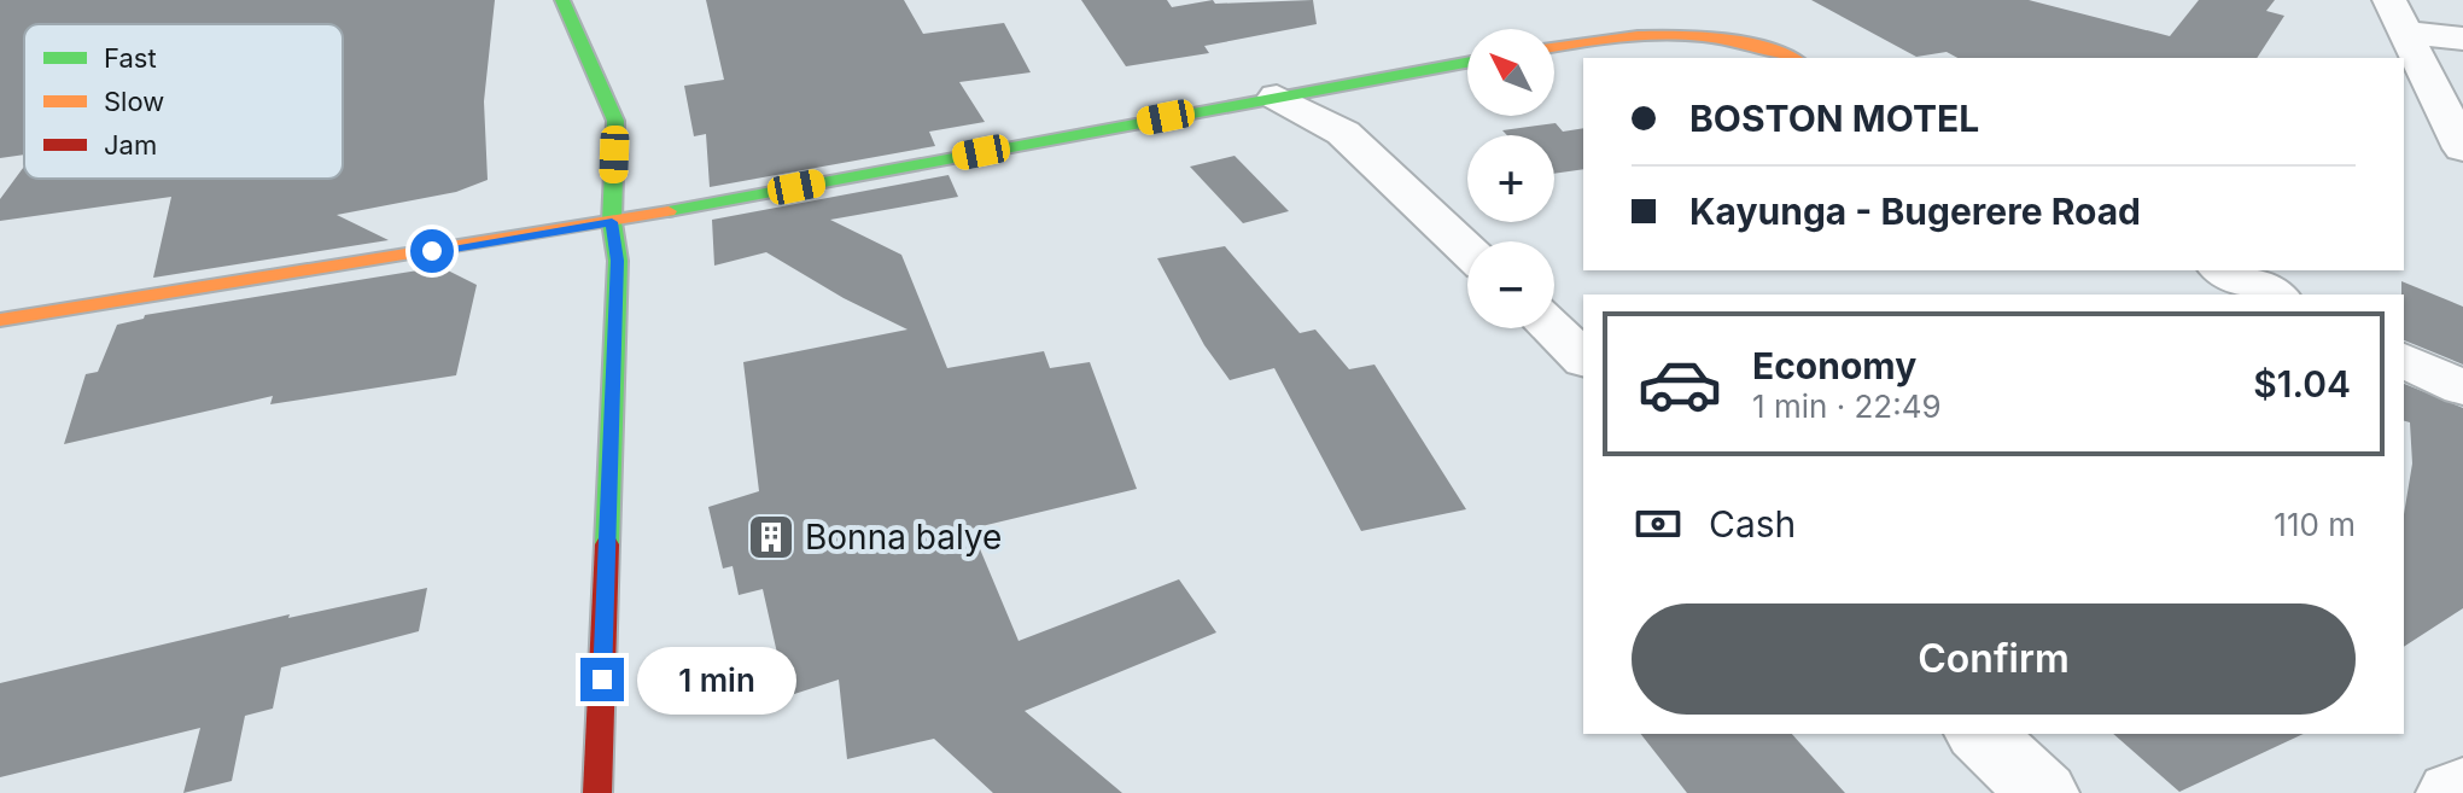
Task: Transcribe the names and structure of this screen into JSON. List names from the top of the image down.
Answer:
{
  "places": {
    "building": ["Bonna balye"]
  },
  "legend": ["Fast", "Slow", "Jam"],
  "north": "top left",
  "page": {
    "map_buttons": ["+", "−"],
    "banner": ["BOSTON MOTEL", "Kayunga - Bugerere Road"],
    "list": [
      {
        "name": "Economy",
        "note": "1 min · 22:49",
        "value": "$1.04"
      }
    ],
    "pay": ["Cash", "110 m"],
    "buttons": "Confirm",
    "bubble": "1 min"
  }
}
